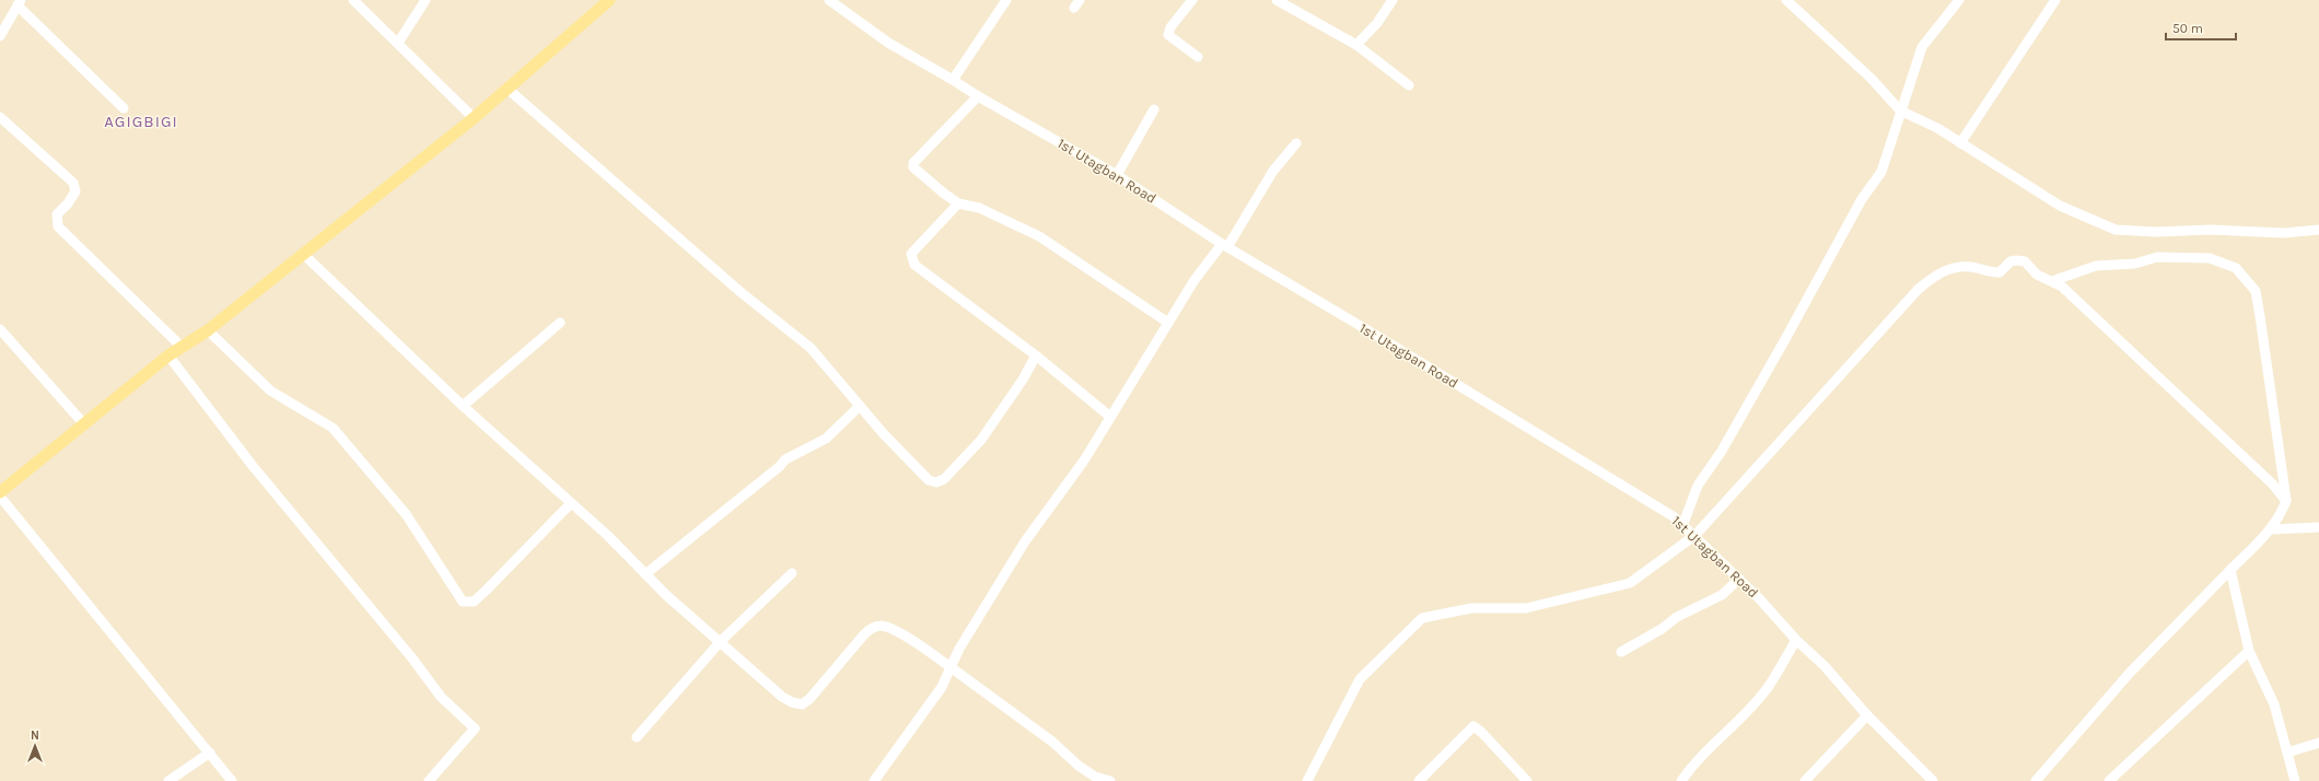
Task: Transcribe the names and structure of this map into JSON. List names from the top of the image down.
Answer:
{
  "streets": {
    "street": ["1st Utagban Road"]
  },
  "districts": ["AGIGBIGI"],
  "scale_bar": "50 m",
  "north": "top"
}
